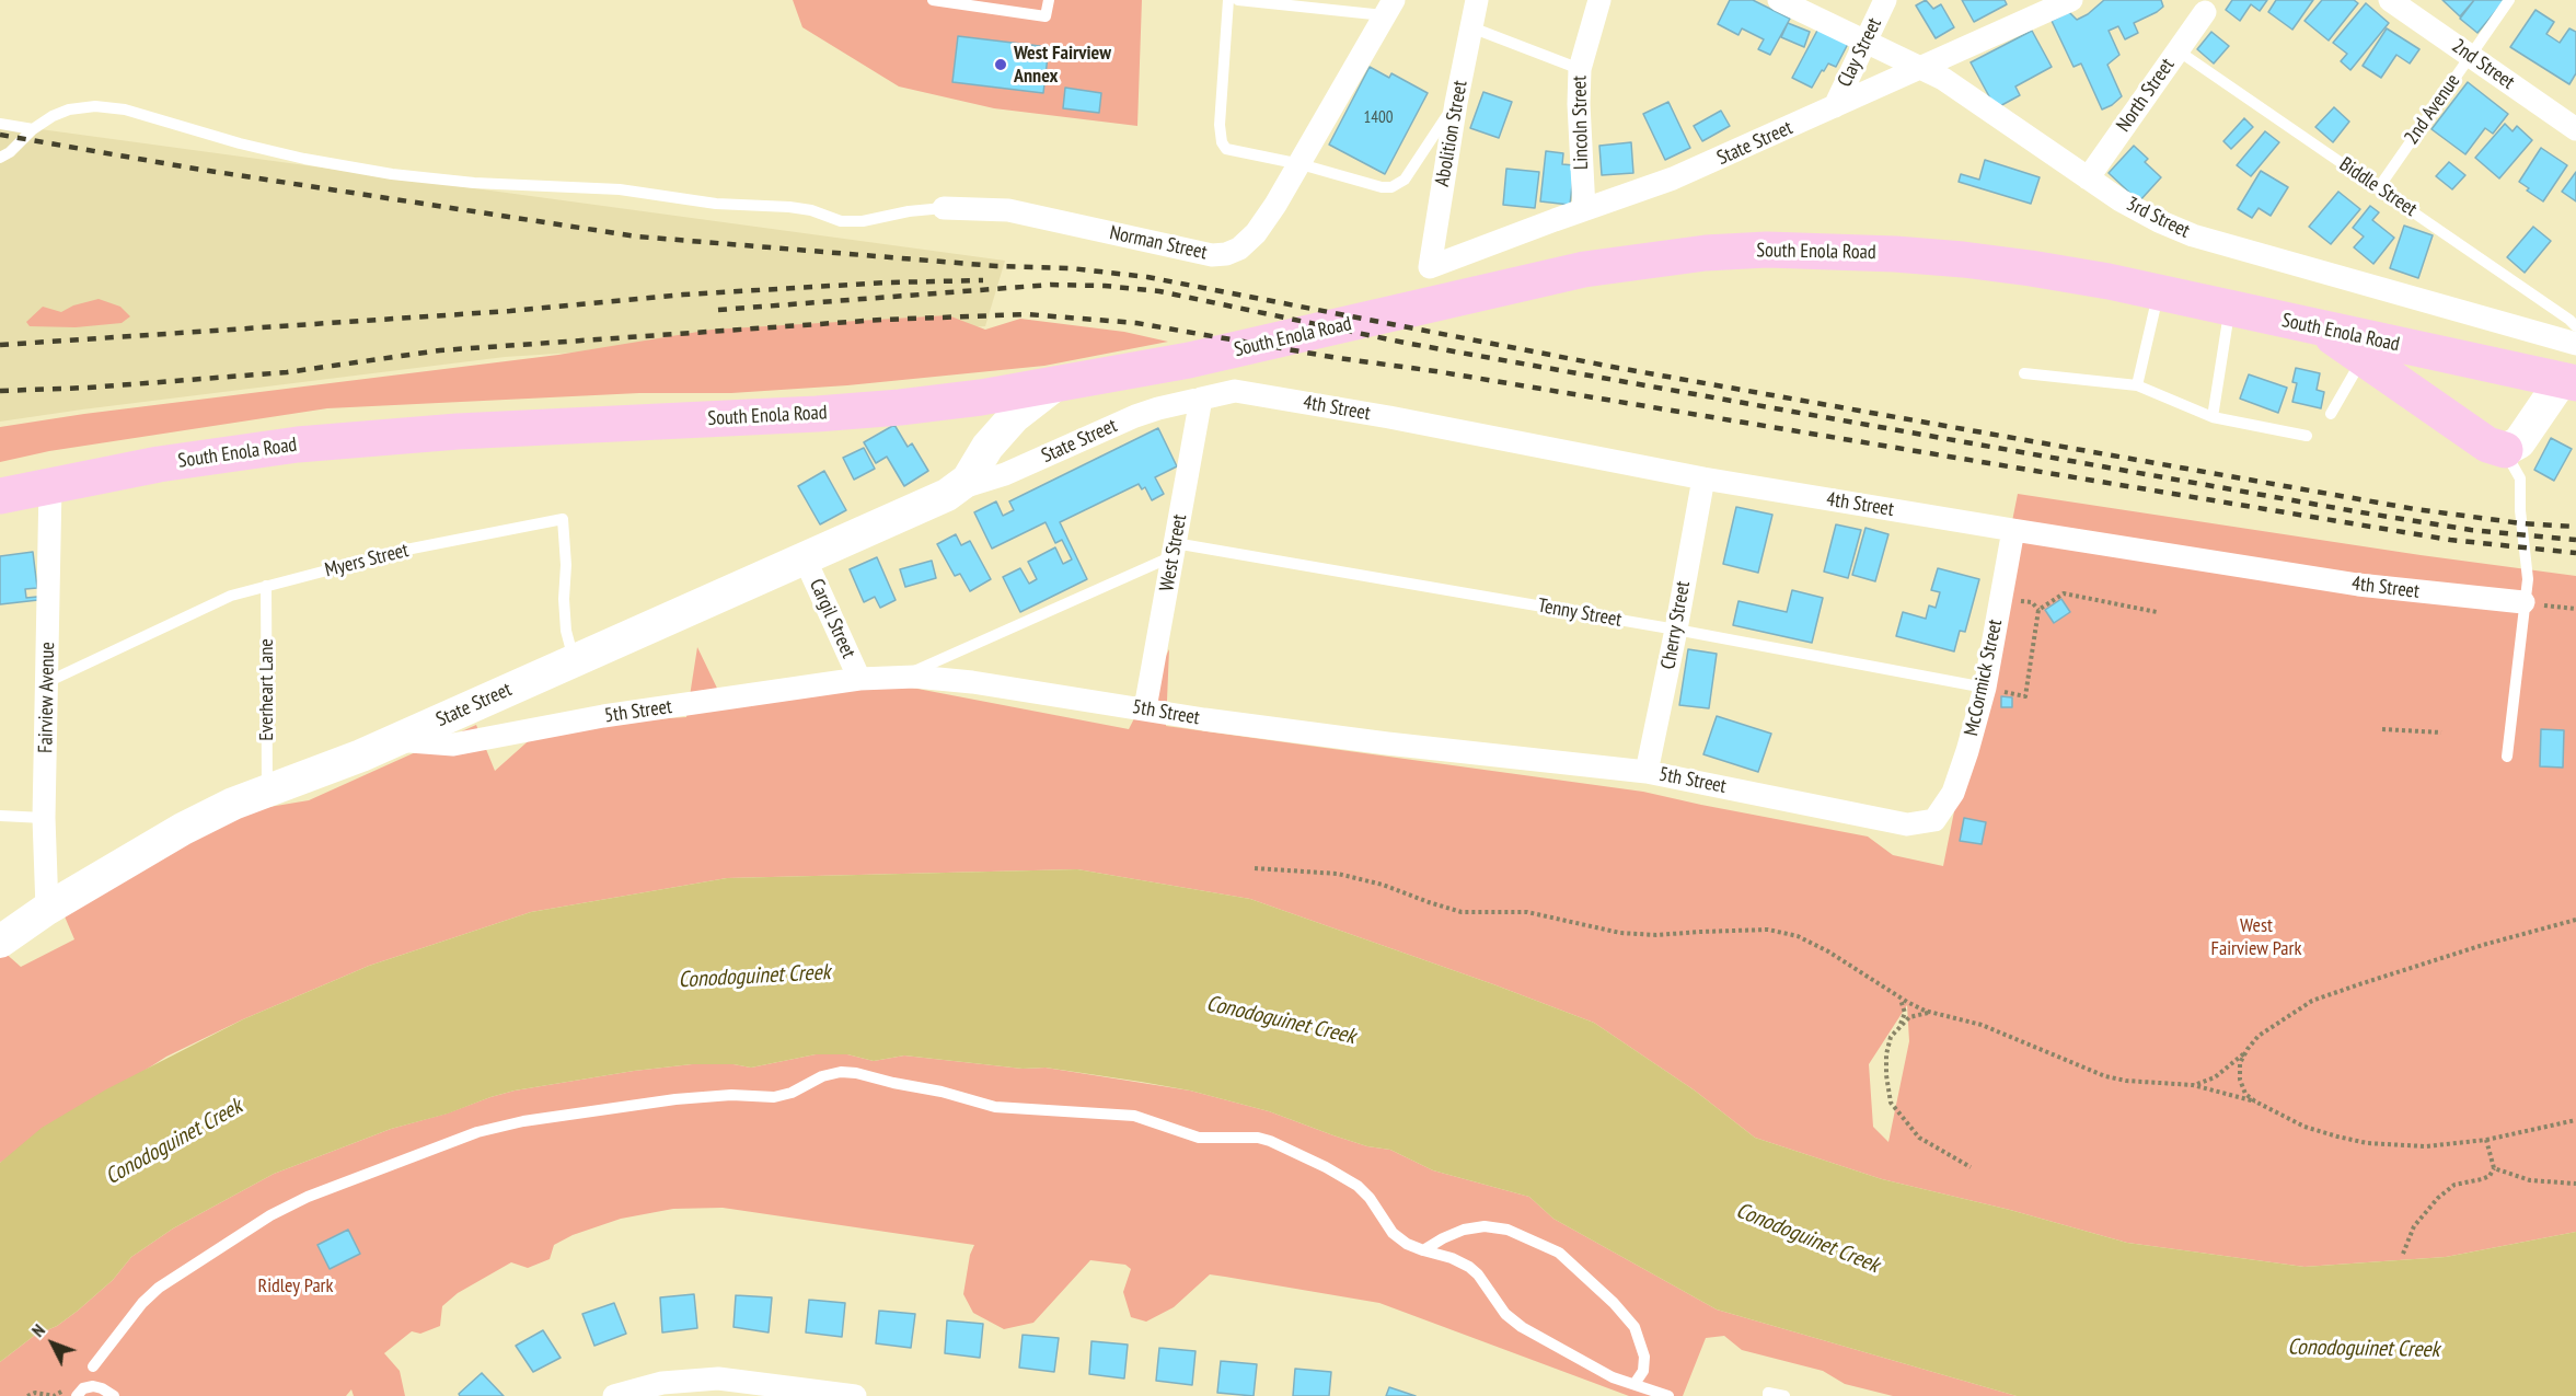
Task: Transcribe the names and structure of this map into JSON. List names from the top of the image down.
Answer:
{
  "streets": {
    "main road": ["State Street", "South Enola Road"],
    "street": [
      "Clay Street",
      "2nd Street",
      "North Street",
      "Lincoln Street",
      "Abolition Street",
      "3rd Street",
      "Norman Street",
      "4th Street",
      "West Street",
      "Cargil Street",
      "Cherry Street",
      "McCormick Street",
      "Fairview Avenue",
      "5th Street"
    ],
    "lane": [
      "2nd Avenue",
      "Biddle Street",
      "Myers Street",
      "Tenny Street",
      "Everheart Lane"
    ]
  },
  "crossings": [
    ["Clay Street", "State Street"],
    ["Clay Street", "3rd Street"],
    ["2nd Street", "2nd Avenue"],
    ["North Street", "Biddle Street"],
    ["North Street", "3rd Street"],
    ["2nd Avenue", "Biddle Street"],
    ["Lincoln Street", "State Street"],
    ["Abolition Street", "State Street"],
    ["State Street", "3rd Street"],
    ["State Street", "4th Street"],
    ["State Street", "West Street"],
    ["State Street", "Myers Street"],
    ["State Street", "Cargil Street"],
    ["State Street", "Everheart Lane"],
    ["State Street", "Fairview Avenue"],
    ["State Street", "5th Street"],
    ["South Enola Road", "Fairview Avenue"],
    ["4th Street", "West Street"],
    ["4th Street", "Cherry Street"],
    ["4th Street", "McCormick Street"],
    ["West Street", "Tenny Street"],
    ["West Street", "5th Street"],
    ["Myers Street", "Everheart Lane"],
    ["Myers Street", "Fairview Avenue"],
    ["Tenny Street", "Cherry Street"],
    ["Tenny Street", "McCormick Street"],
    ["Cargil Street", "5th Street"],
    ["Cherry Street", "5th Street"],
    ["McCormick Street", "5th Street"]
  ],
  "water": ["Conodoguinet Creek"],
  "parks": ["West Fairview Park", "Ridley Park"],
  "places": ["West Fairview Annex"],
  "house_numbers": ["1400"],
  "north": "top left"
}
